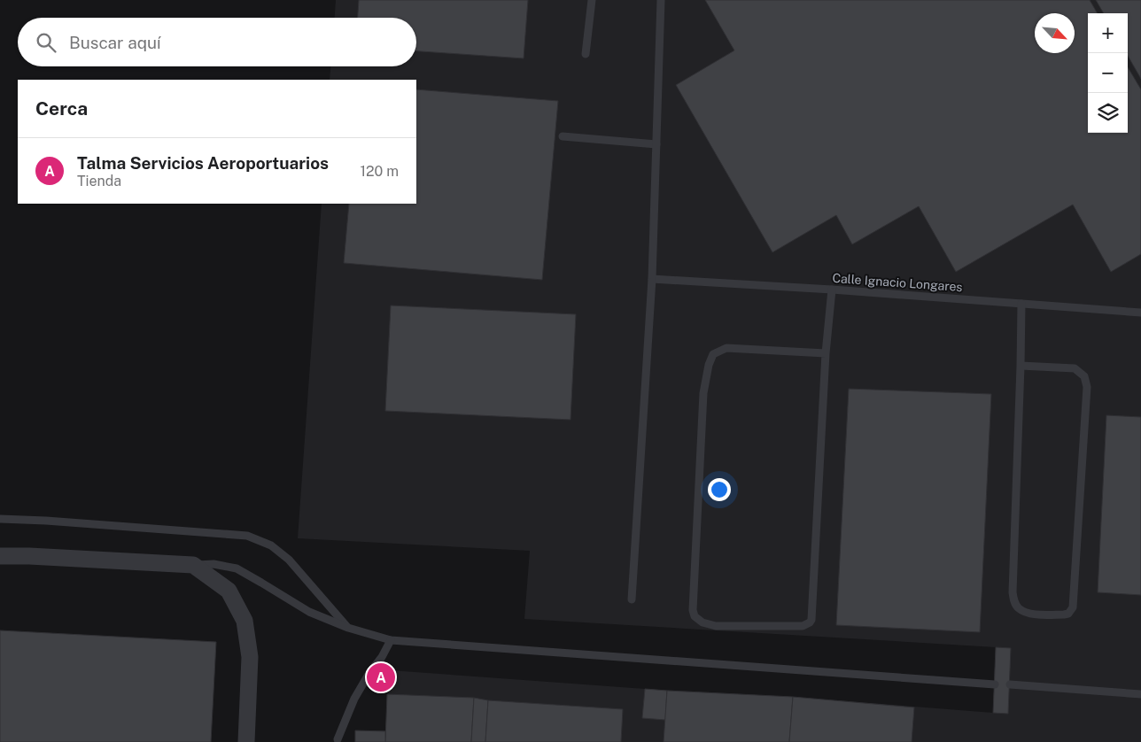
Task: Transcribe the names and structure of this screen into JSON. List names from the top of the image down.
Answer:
{
  "streets": {
    "lane": ["Calle Ignacio Longares"]
  },
  "north": "bottom right",
  "page": {
    "map_buttons": ["+", "−"],
    "search": "Buscar aquí",
    "heading": "Cerca",
    "list": [
      {
        "mark": "A",
        "name": "Talma Servicios Aeroportuarios",
        "note": "Tienda",
        "value": "120 m"
      }
    ],
    "pins": "A"
  }
}
